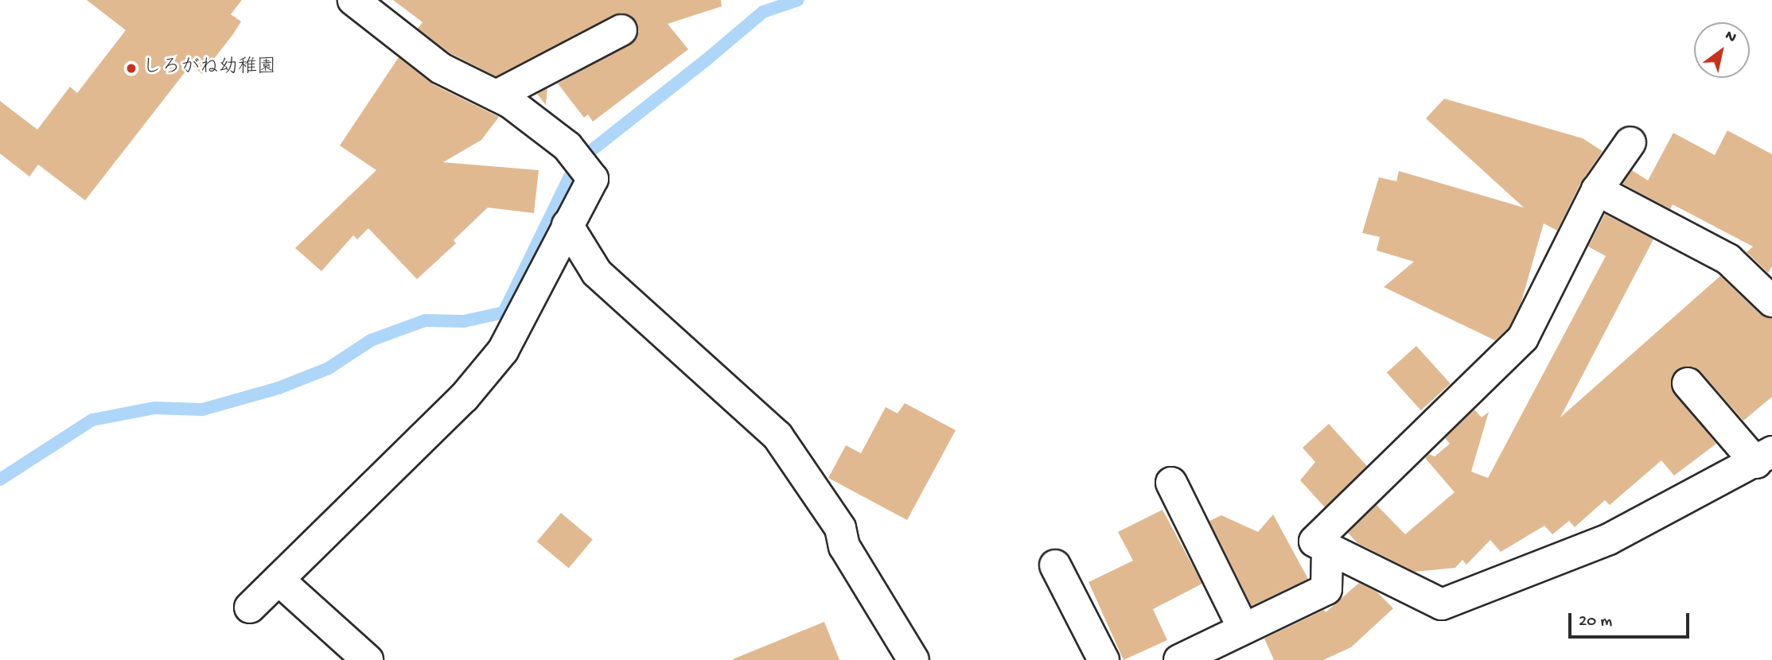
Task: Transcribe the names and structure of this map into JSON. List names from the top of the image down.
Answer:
{
  "places": ["しろがね幼稚園"],
  "scale_bar": "20 m",
  "north": "top right"
}
